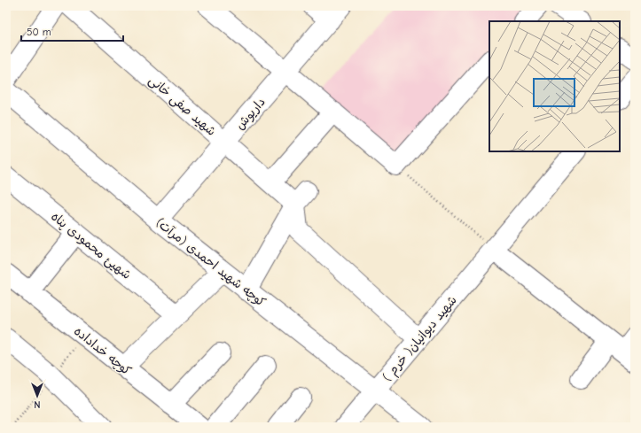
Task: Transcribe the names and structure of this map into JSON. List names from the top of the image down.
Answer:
{
  "streets": {
    "street": [
      "شهید صفی خانی",
      "داریوش",
      "شهیئ محمودی پناه",
      "کوچه شهید احمدی (مرآت)",
      "شهید دیوانیان( خرم )",
      "کوچه خداداده"
    ]
  },
  "crossings": [
    ["شهید صفی خانی", "داریوش"],
    ["داریوش", "کوچه شهید احمدی (مرآت)"],
    ["کوچه شهید احمدی (مرآت)", "شهید دیوانیان( خرم )"]
  ],
  "scale_bar": "50 m",
  "north": "bottom"
}
